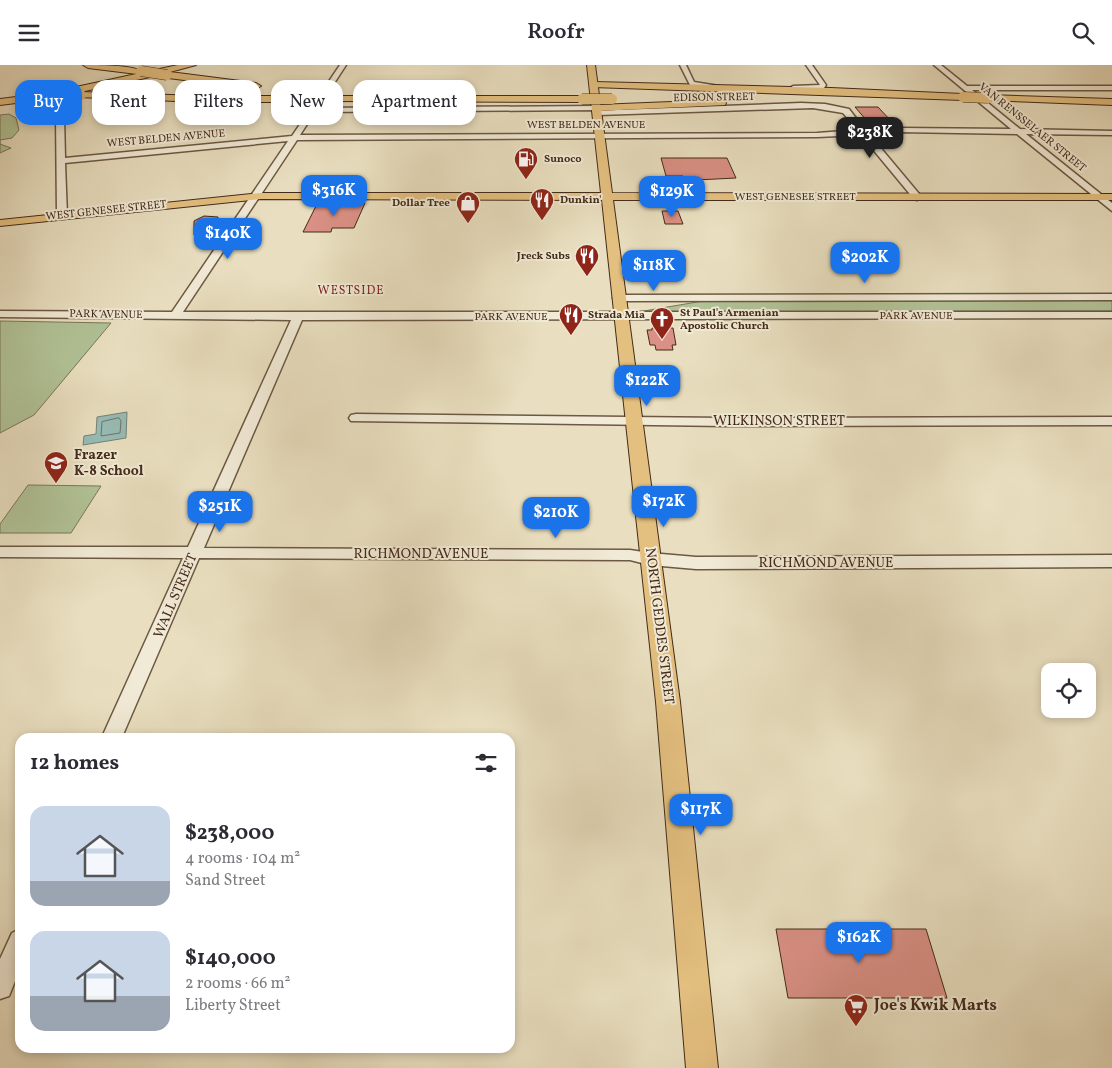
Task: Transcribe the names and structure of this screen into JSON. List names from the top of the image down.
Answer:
{
  "streets": {
    "main road": ["WEST GENESEE STREET", "NORTH GEDDES STREET"],
    "street": [
      "EDISON STREET",
      "WEST BELDEN AVENUE",
      "VAN RENSSELAER STREET",
      "PARK AVENUE",
      "WILKINSON STREET",
      "RICHMOND AVENUE",
      "WALL STREET"
    ]
  },
  "crossings": [
    ["EDISON STREET", "NORTH GEDDES STREET"],
    ["WEST BELDEN AVENUE", "VAN RENSSELAER STREET"],
    ["WEST BELDEN AVENUE", "NORTH GEDDES STREET"],
    ["VAN RENSSELAER STREET", "WEST GENESEE STREET"],
    ["WEST GENESEE STREET", "NORTH GEDDES STREET"],
    ["PARK AVENUE", "WALL STREET"],
    ["PARK AVENUE", "NORTH GEDDES STREET"],
    ["WILKINSON STREET", "NORTH GEDDES STREET"],
    ["RICHMOND AVENUE", "WALL STREET"],
    ["RICHMOND AVENUE", "NORTH GEDDES STREET"]
  ],
  "districts": ["WESTSIDE"],
  "places": {
    "fuel station": ["Sunoco"],
    "restaurant": ["Dunkin'", "Jreck Subs", "Strada Mia"],
    "shop": ["Dollar Tree"],
    "church": ["St Paul's Armenian Apostolic Church"],
    "school or university": ["Frazer K-8 School"],
    "supermarket": ["Joe's Kwik Marts"]
  },
  "page": {
    "header": "Roofr",
    "chip": [
      "Buy",
      "Rent",
      "Filters",
      "New",
      "Apartment"
    ],
    "price": [
      "$238K",
      "$316K",
      "$129K",
      "$140K",
      "$202K",
      "$118K",
      "$122K",
      "$172K",
      "$251K",
      "$210K",
      "$117K",
      "$162K"
    ],
    "heading": "12 homes",
    "list": [
      {
        "name": "$238,000",
        "note": "4 rooms · 104 m² · Sand Street"
      },
      {
        "name": "$140,000",
        "note": "2 rooms · 66 m² · Liberty Street"
      }
    ]
  }
}
